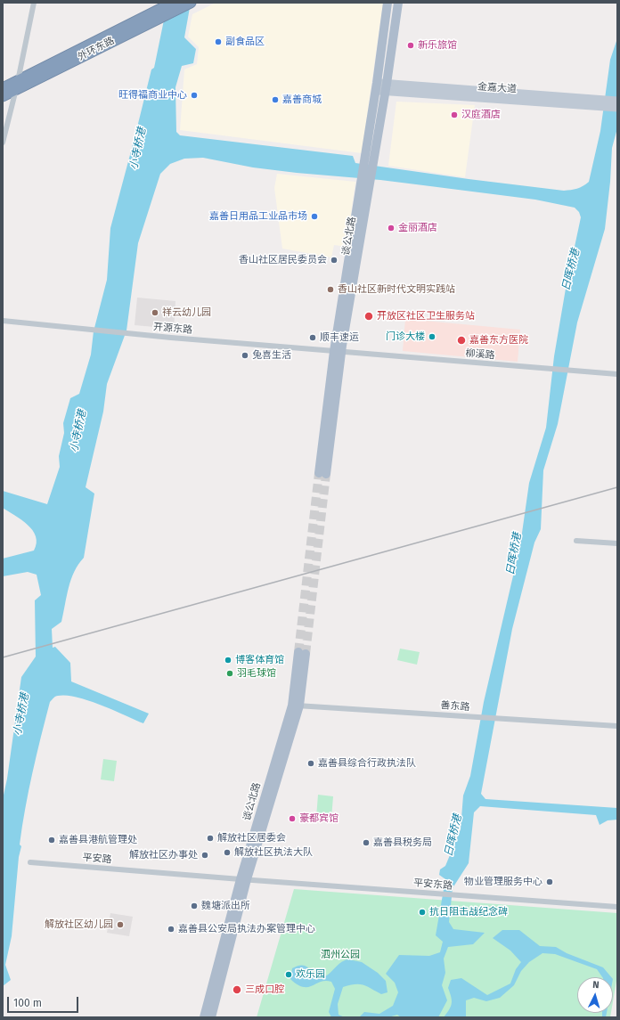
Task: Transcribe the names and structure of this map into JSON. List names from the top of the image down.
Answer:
{
  "streets": {
    "highway": ["外环东路"],
    "main road": ["谈公北路"],
    "street": [
      "金嘉大道",
      "开源东路",
      "柳溪路",
      "善东路",
      "平安路",
      "平安东路"
    ]
  },
  "crossings": [
    ["金嘉大道", "谈公北路"],
    ["谈公北路", "开源东路"],
    ["谈公北路", "柳溪路"],
    ["谈公北路", "善东路"],
    ["谈公北路", "平安路"],
    ["谈公北路", "平安东路"],
    ["开源东路", "柳溪路"],
    ["平安路", "平安东路"]
  ],
  "water": ["小寺桥港", "日晖桥港"],
  "parks": ["泗州公园"],
  "places": [
    "副食品区",
    "新乐旅馆",
    "旺得福商业中心",
    "嘉善商城",
    "汉庭酒店",
    "嘉善日用品工业品市场",
    "金丽酒店",
    "香山社区居民委员会",
    "香山社区新时代文明实践站",
    "祥云幼儿园",
    "开放区社区卫生服务站",
    "门诊大楼",
    "顺丰速运",
    "嘉善东方医院",
    "兔喜生活",
    "博客体育馆",
    "羽毛球馆",
    "嘉善县综合行政执法队",
    "豪都宾馆",
    "解放社区居委会",
    "嘉善县港航管理处",
    "嘉善县税务局",
    "解放社区执法大队",
    "解放社区办事处",
    "物业管理服务中心",
    "魏塘派出所",
    "抗日阻击战纪念碑",
    "解放社区幼儿园",
    "嘉善县公安局执法办案管理中心",
    "欢乐园",
    "三成口腔"
  ],
  "scale_bar": "100 m",
  "north": "top"
}
